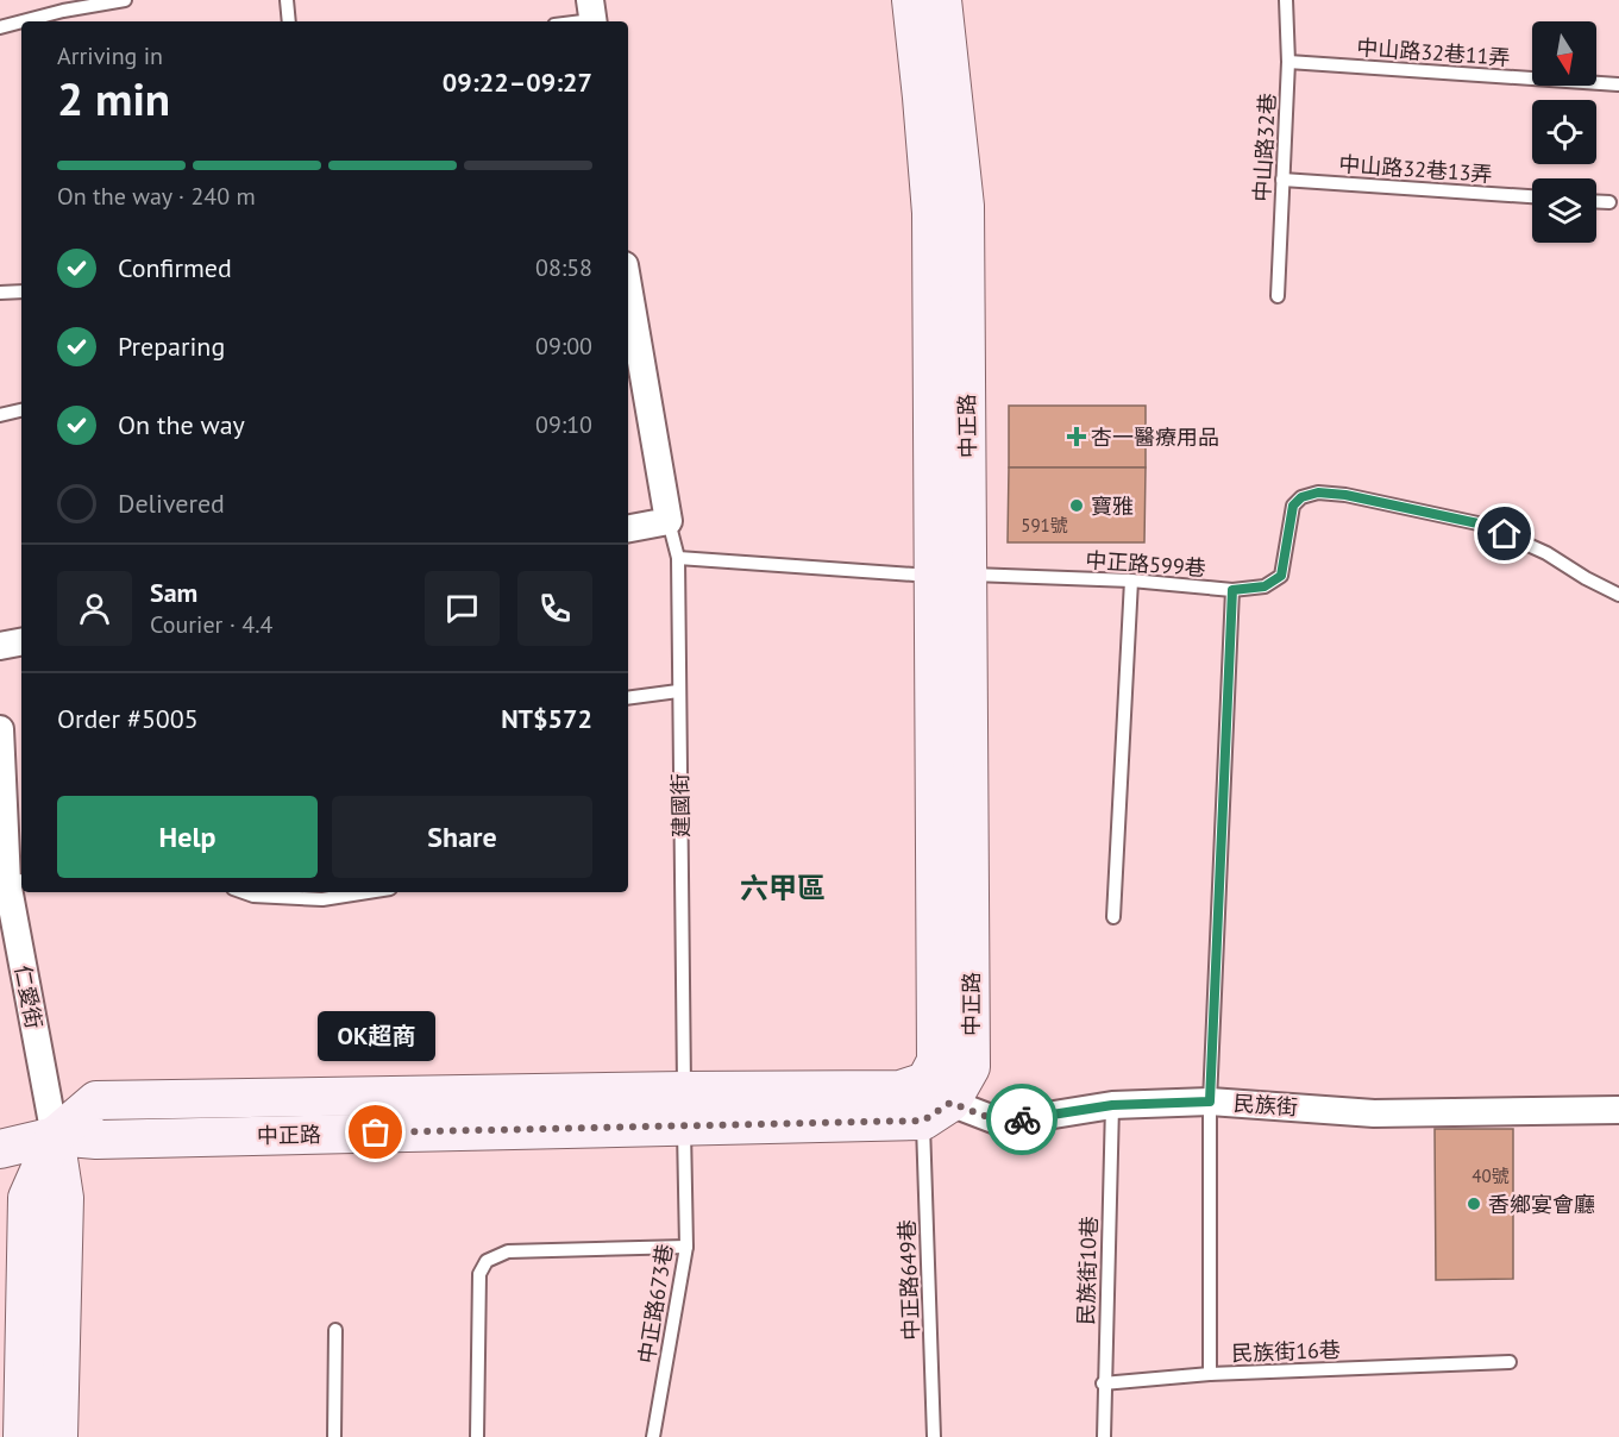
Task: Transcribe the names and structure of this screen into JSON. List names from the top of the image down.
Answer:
{
  "streets": {
    "main road": ["中正路"],
    "street": ["建國街", "仁愛街", "民族街"],
    "lane": [
      "中山路32巷11弄",
      "中山路32巷",
      "中山路32巷13弄",
      "中正路599巷",
      "民族街10巷",
      "中正路649巷",
      "中正路673巷",
      "民族街16巷"
    ]
  },
  "crossings": [
    ["中山路32巷11弄", "中山路32巷"],
    ["中山路32巷", "中山路32巷13弄"],
    ["中正路", "中正路599巷"],
    ["中正路", "建國街"],
    ["中正路", "仁愛街"],
    ["中正路", "民族街"],
    ["中正路", "中正路649巷"],
    ["中正路", "中正路673巷"],
    ["中正路599巷", "建國街"],
    ["中正路599巷", "民族街16巷"],
    ["建國街", "中正路673巷"],
    ["民族街", "民族街10巷"],
    ["民族街", "中正路649巷"],
    ["民族街", "民族街16巷"]
  ],
  "districts": ["六甲區"],
  "places": {
    "health": ["杏一醫療用品"],
    "other": ["寶雅", "OK超商", "香鄉宴會廳"]
  },
  "house_numbers": ["591號", "40號"],
  "north": "bottom",
  "page": {
    "heading": ["2 min", "Arriving in", "09:22–09:27"],
    "panel": [
      "Sam",
      "Courier · 4.4",
      "Order #5005",
      "NT$572"
    ],
    "bar": "On the way · 240 m",
    "list": [
      ["Confirmed", "08:58"],
      ["Preparing", "09:00"],
      ["On the way", "09:10"],
      "Delivered"
    ],
    "buttons": ["Help", "Share"],
    "bubble": "OK超商"
  }
}
